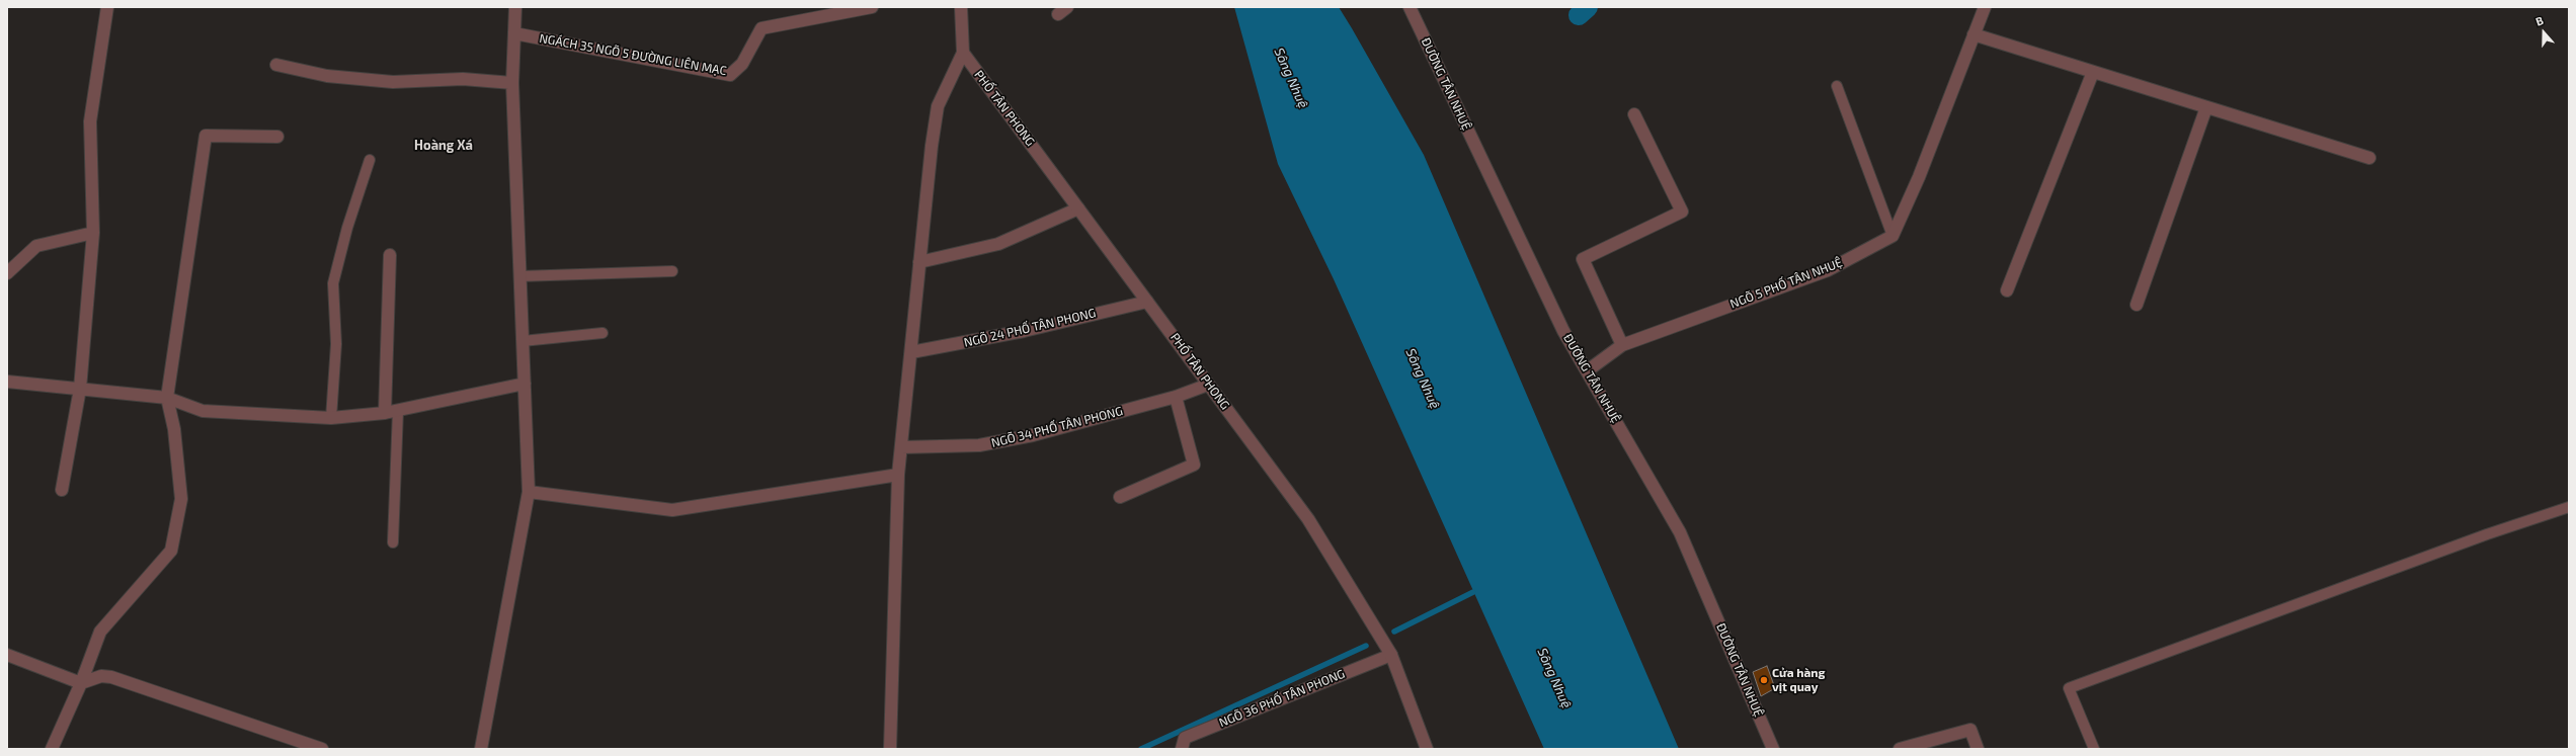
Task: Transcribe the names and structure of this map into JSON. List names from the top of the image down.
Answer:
{
  "streets": {
    "street": [
      "NGÁCH 35 NGÕ 5 ĐƯỜNG LIÊN MẠC",
      "ĐƯỜNG TÂN NHUỆ",
      "PHỐ TÂN PHONG",
      "NGÕ 5 PHỐ TÂN NHUỆ",
      "NGÕ 24 PHỐ TÂN PHONG",
      "NGÕ 34 PHỐ TÂN PHONG",
      "NGÕ 36 PHỐ TÂN PHONG"
    ]
  },
  "crossings": [
    ["ĐƯỜNG TÂN NHUỆ", "NGÕ 5 PHỐ TÂN NHUỆ"],
    ["PHỐ TÂN PHONG", "NGÕ 24 PHỐ TÂN PHONG"],
    ["PHỐ TÂN PHONG", "NGÕ 34 PHỐ TÂN PHONG"],
    ["PHỐ TÂN PHONG", "NGÕ 36 PHỐ TÂN PHONG"]
  ],
  "districts": ["Hoàng Xá"],
  "water": ["Sông Nhuệ"],
  "places": ["Cửa hàng vịt quay"],
  "north": "top"
}
